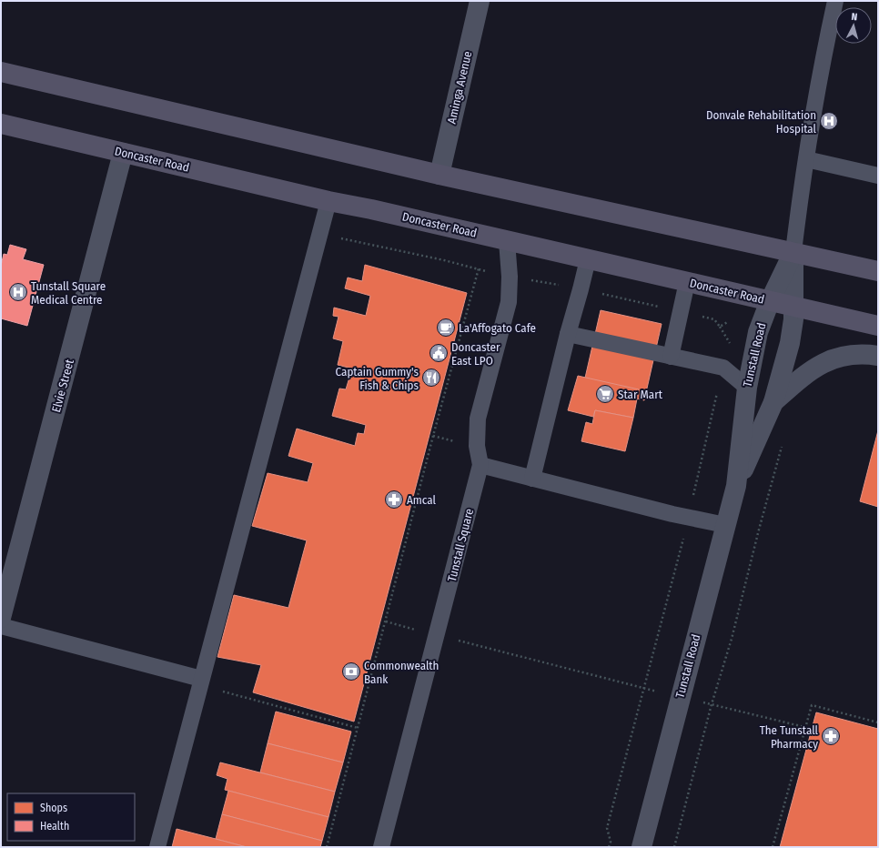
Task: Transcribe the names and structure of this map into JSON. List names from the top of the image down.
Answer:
{
  "streets": {
    "main road": ["Doncaster Road"],
    "street": ["Aminga Avenue", "Tunstall Road", "Elvie Street"],
    "lane": ["Tunstall Square"]
  },
  "crossings": [
    ["Doncaster Road", "Tunstall Road"],
    ["Doncaster Road", "Elvie Street"],
    ["Doncaster Road", "Tunstall Square"]
  ],
  "places": {
    "hospital": ["Donvale Rehabilitation Hospital", "Tunstall Square Medical Centre"],
    "cafe": ["La'Affogato Cafe"],
    "public building": ["Doncaster East LPO"],
    "restaurant": ["Captain Gummy's Fish & Chips"],
    "supermarket": ["Star Mart"],
    "pharmacy": ["Amcal", "The Tunstall Pharmacy"],
    "bank": ["Commonwealth Bank"]
  },
  "legend": ["Shops", "Health"],
  "north": "top"
}
